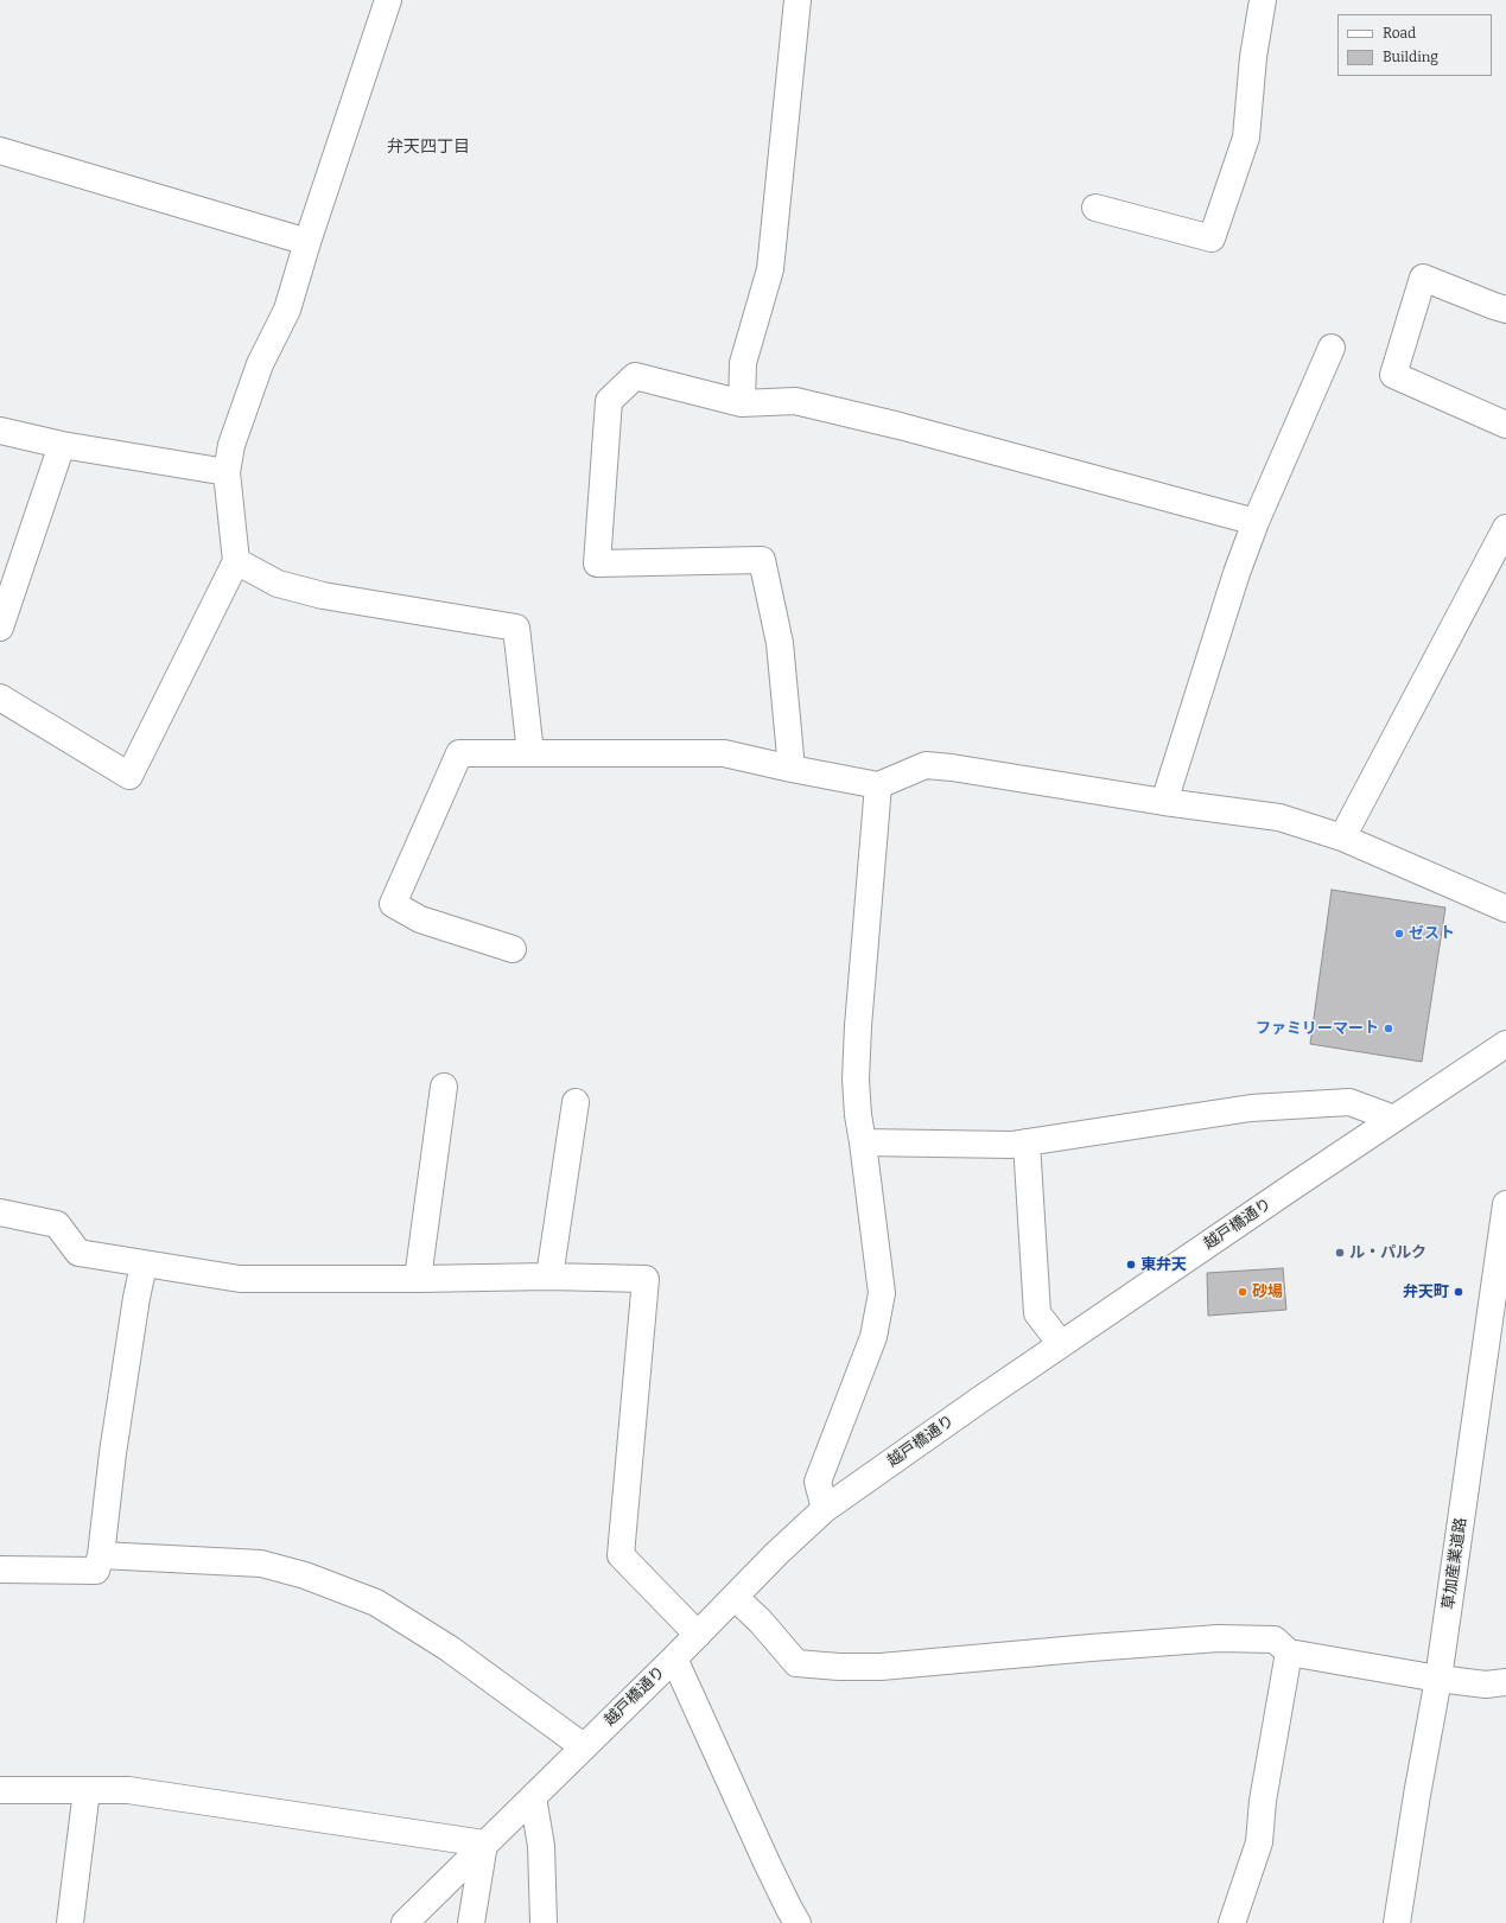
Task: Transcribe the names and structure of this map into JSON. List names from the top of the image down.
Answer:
{
  "streets": {
    "street": ["越戸橋通り", "草加産業道路"]
  },
  "districts": ["弁天四丁目"],
  "places": [
    "ゼスト",
    "ファミリーマート",
    "ル・パルク",
    "東弁天",
    "砂場",
    "弁天町"
  ],
  "legend": ["Road", "Building"]
}
